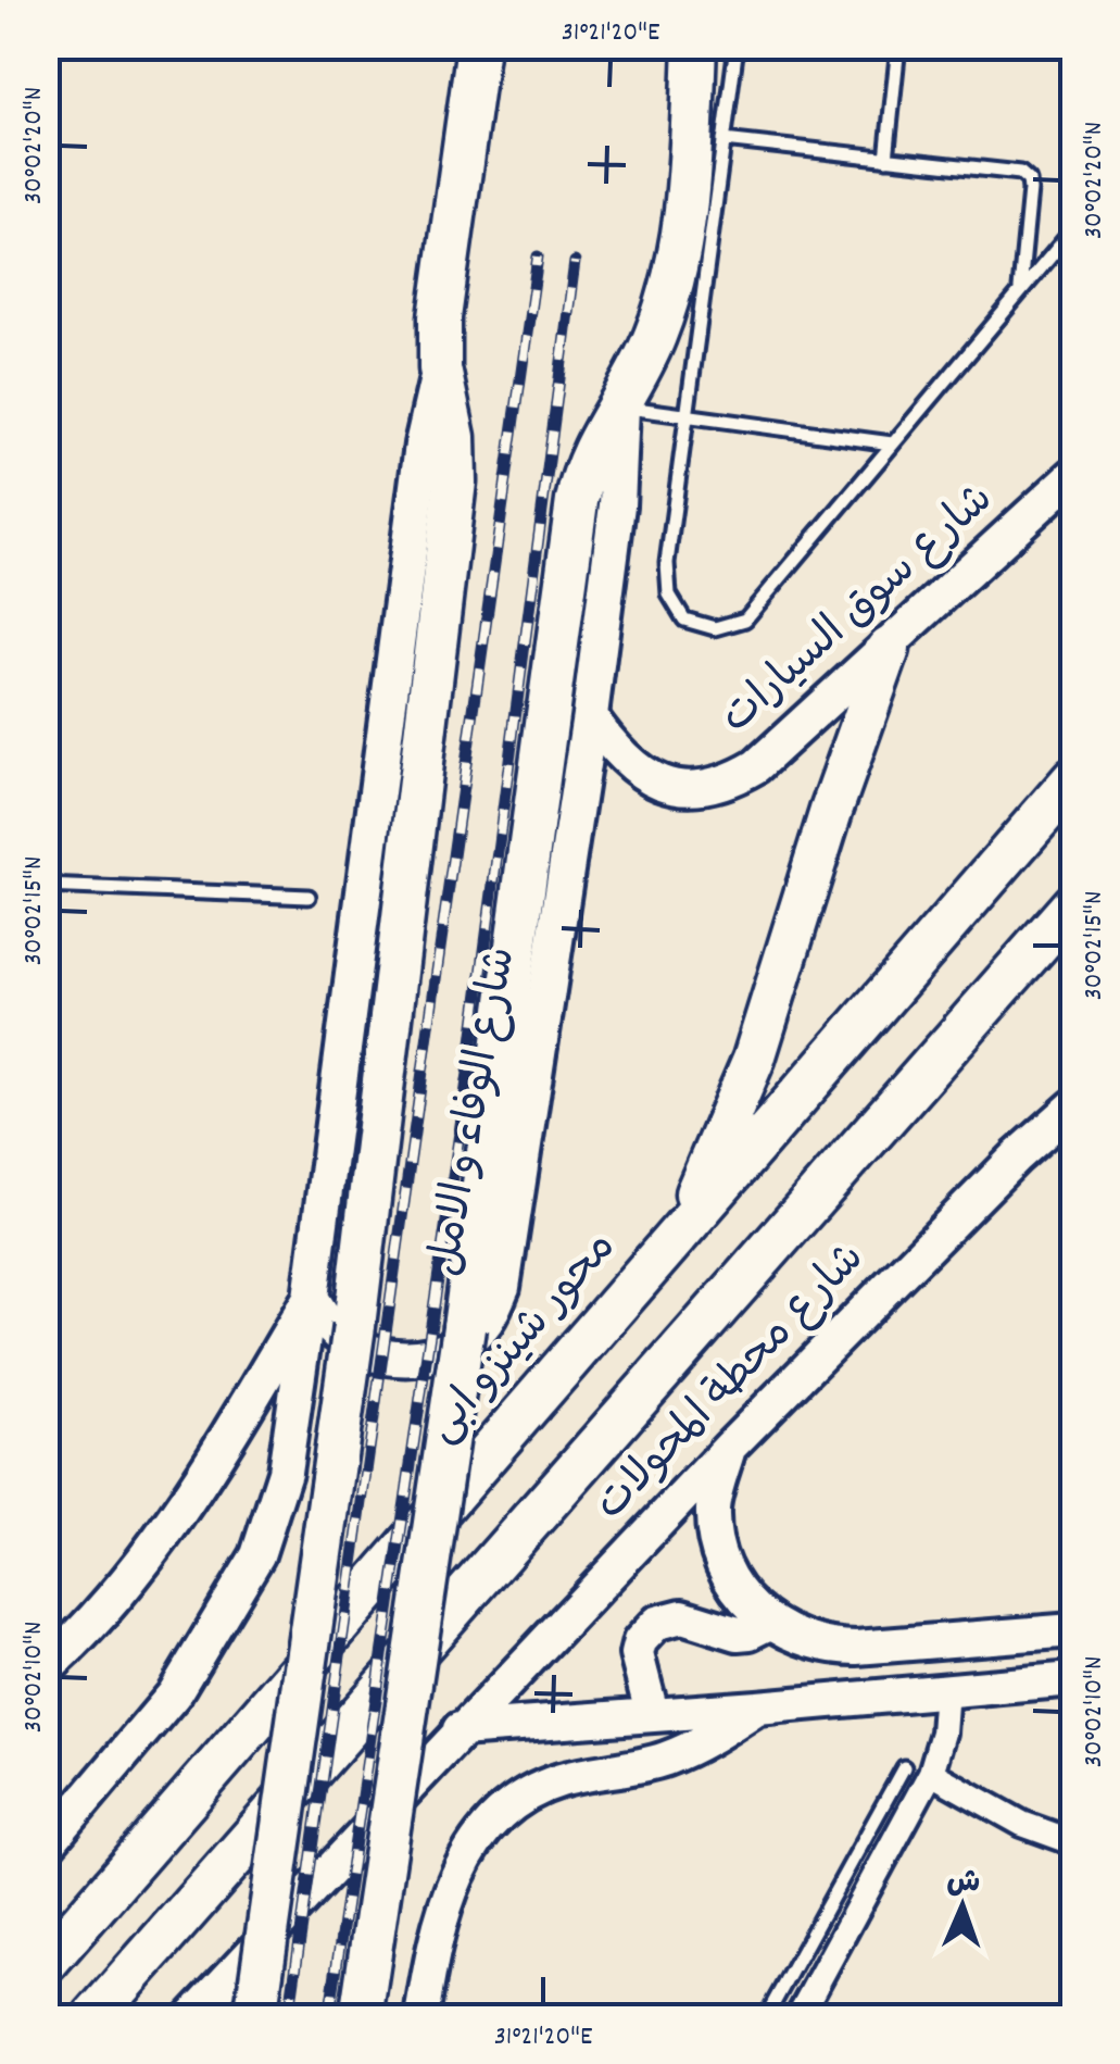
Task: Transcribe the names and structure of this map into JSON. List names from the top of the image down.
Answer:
{
  "streets": {
    "main road": ["شارع الوفاء و الامل", "محور شينزو ابى"],
    "street": ["شارع سوق السيارات", "شارع محطة المحولات"]
  },
  "crossings": [
    ["شارع سوق السيارات", "شارع الوفاء و الامل"]
  ],
  "north": "top",
  "coordinates": [
    "31°21'20\"E",
    "30°02'20\"N",
    "30°02'15\"N",
    "30°02'10\"N"
  ]
}
